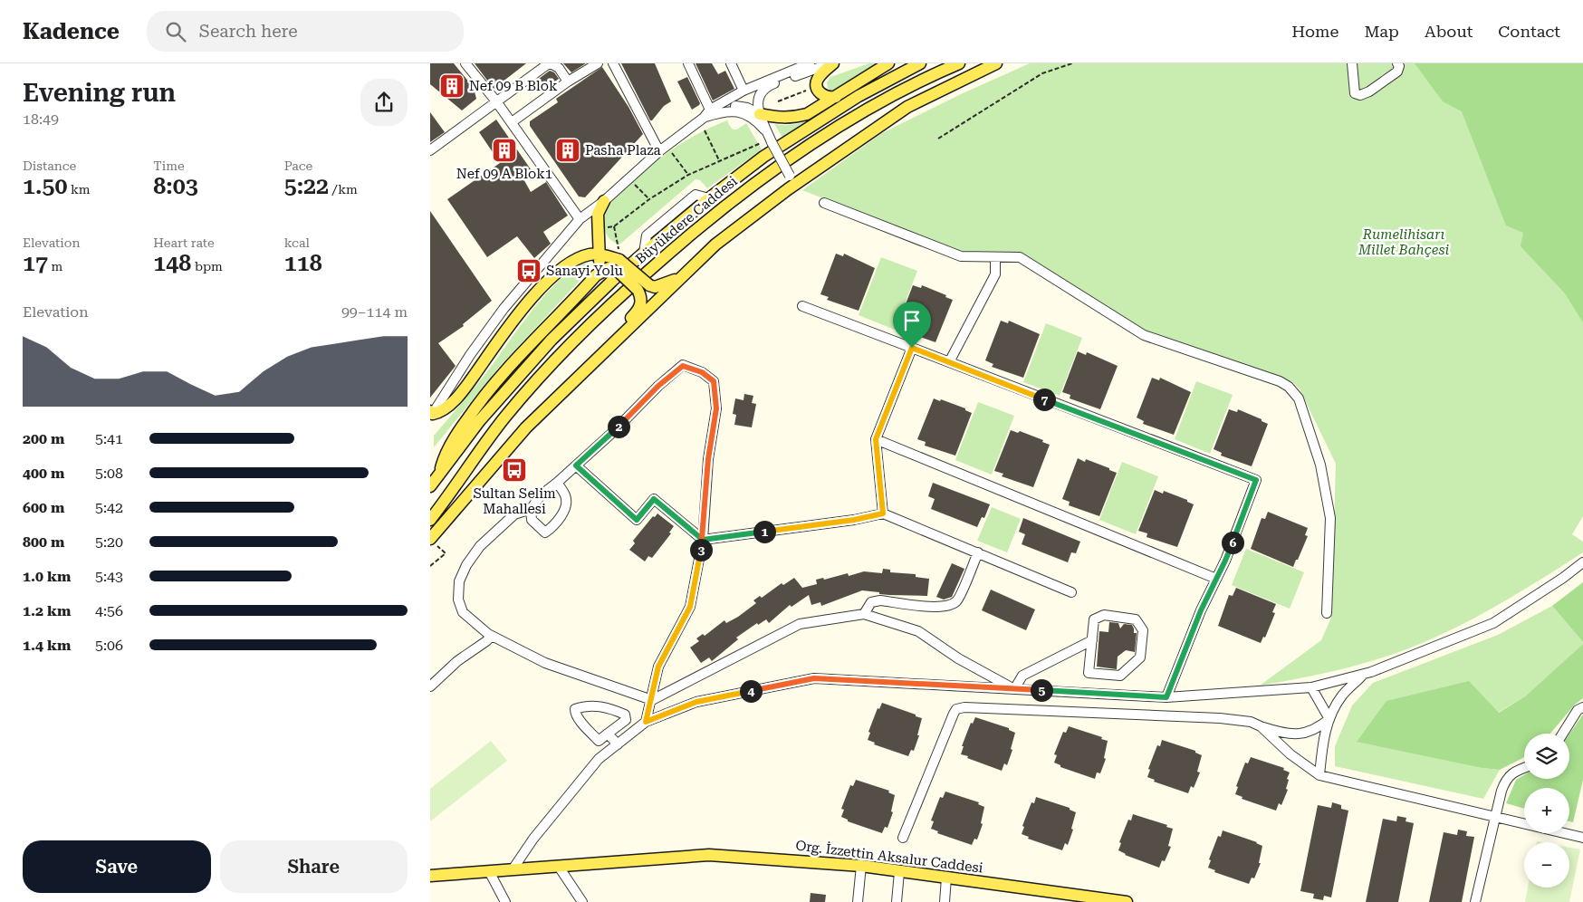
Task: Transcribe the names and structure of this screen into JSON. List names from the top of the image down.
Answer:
{
  "streets": {
    "main road": ["Büyükdere Caddesi", "Org. İzzettin Aksalur Caddesi"]
  },
  "parks": ["Rumelihisarı Millet Bahçesi"],
  "places": {
    "building": ["Nef 09 B Blok", "Nef 09 A Blok1", "Pasha Plaza"],
    "bus stop": ["Sanayi Yolu", "Sultan Selim Mahallesi"]
  },
  "page": {
    "header": "Kadence",
    "search": "Search here",
    "nav": [
      "Home",
      "Map",
      "About",
      "Contact"
    ],
    "heading": ["Evening run", "18:49"],
    "stats": [
      ["Distance", "1.50 km"],
      ["Time", "8:03"],
      ["Pace", "5:22 /km"],
      ["Elevation", "17 m"],
      ["Heart rate", "148 bpm"],
      ["kcal", "118"]
    ],
    "chart": ["Elevation", "99–114 m"],
    "pins": [
      "7",
      "2",
      "1",
      "6",
      "3",
      "5",
      "4"
    ],
    "list": [
      {
        "name": "200 m",
        "note": "5:41"
      },
      {
        "name": "400 m",
        "note": "5:08"
      },
      {
        "name": "600 m",
        "note": "5:42"
      },
      {
        "name": "800 m",
        "note": "5:20"
      },
      {
        "name": "1.0 km",
        "note": "5:43"
      },
      {
        "name": "1.2 km",
        "note": "4:56"
      },
      {
        "name": "1.4 km",
        "note": "5:06"
      }
    ],
    "map_buttons": ["+", "−"],
    "buttons": ["Save", "Share"]
  }
}
